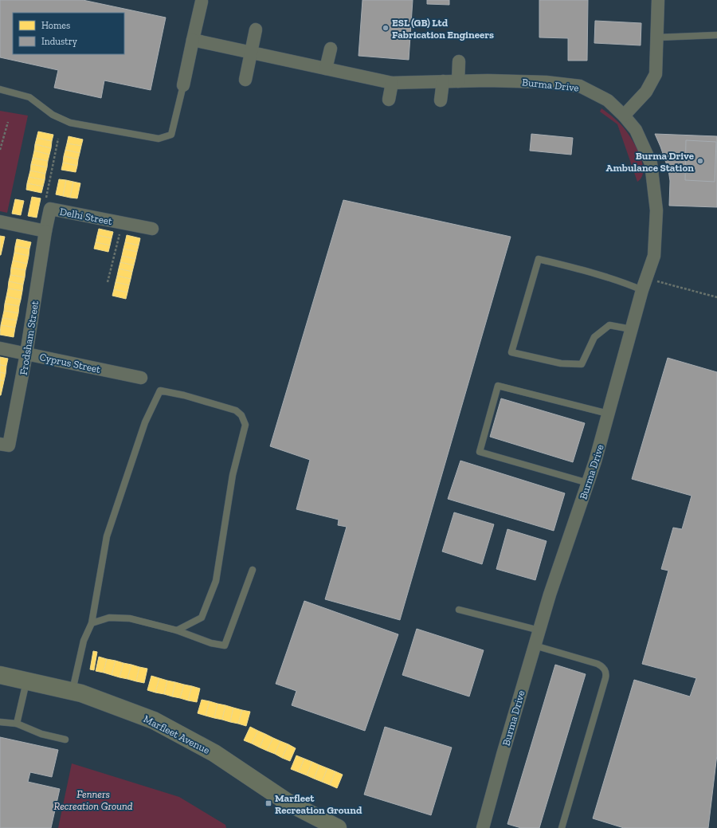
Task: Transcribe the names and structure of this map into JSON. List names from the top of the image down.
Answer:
{
  "streets": {
    "street": [
      "Burma Drive",
      "Delhi Street",
      "Frodsham Street",
      "Cyprus Street",
      "Marfleet Avenue"
    ]
  },
  "crossings": [
    ["Delhi Street", "Frodsham Street"],
    ["Frodsham Street", "Cyprus Street"]
  ],
  "parks": ["Fenners Recreation Ground"],
  "places": {
    "other": ["ESL (GB) Ltd Fabrication Engineers", "Burma Drive Ambulance Station"],
    "transit": ["Marfleet Recreation Ground"]
  },
  "legend": ["Homes", "Industry"]
}
